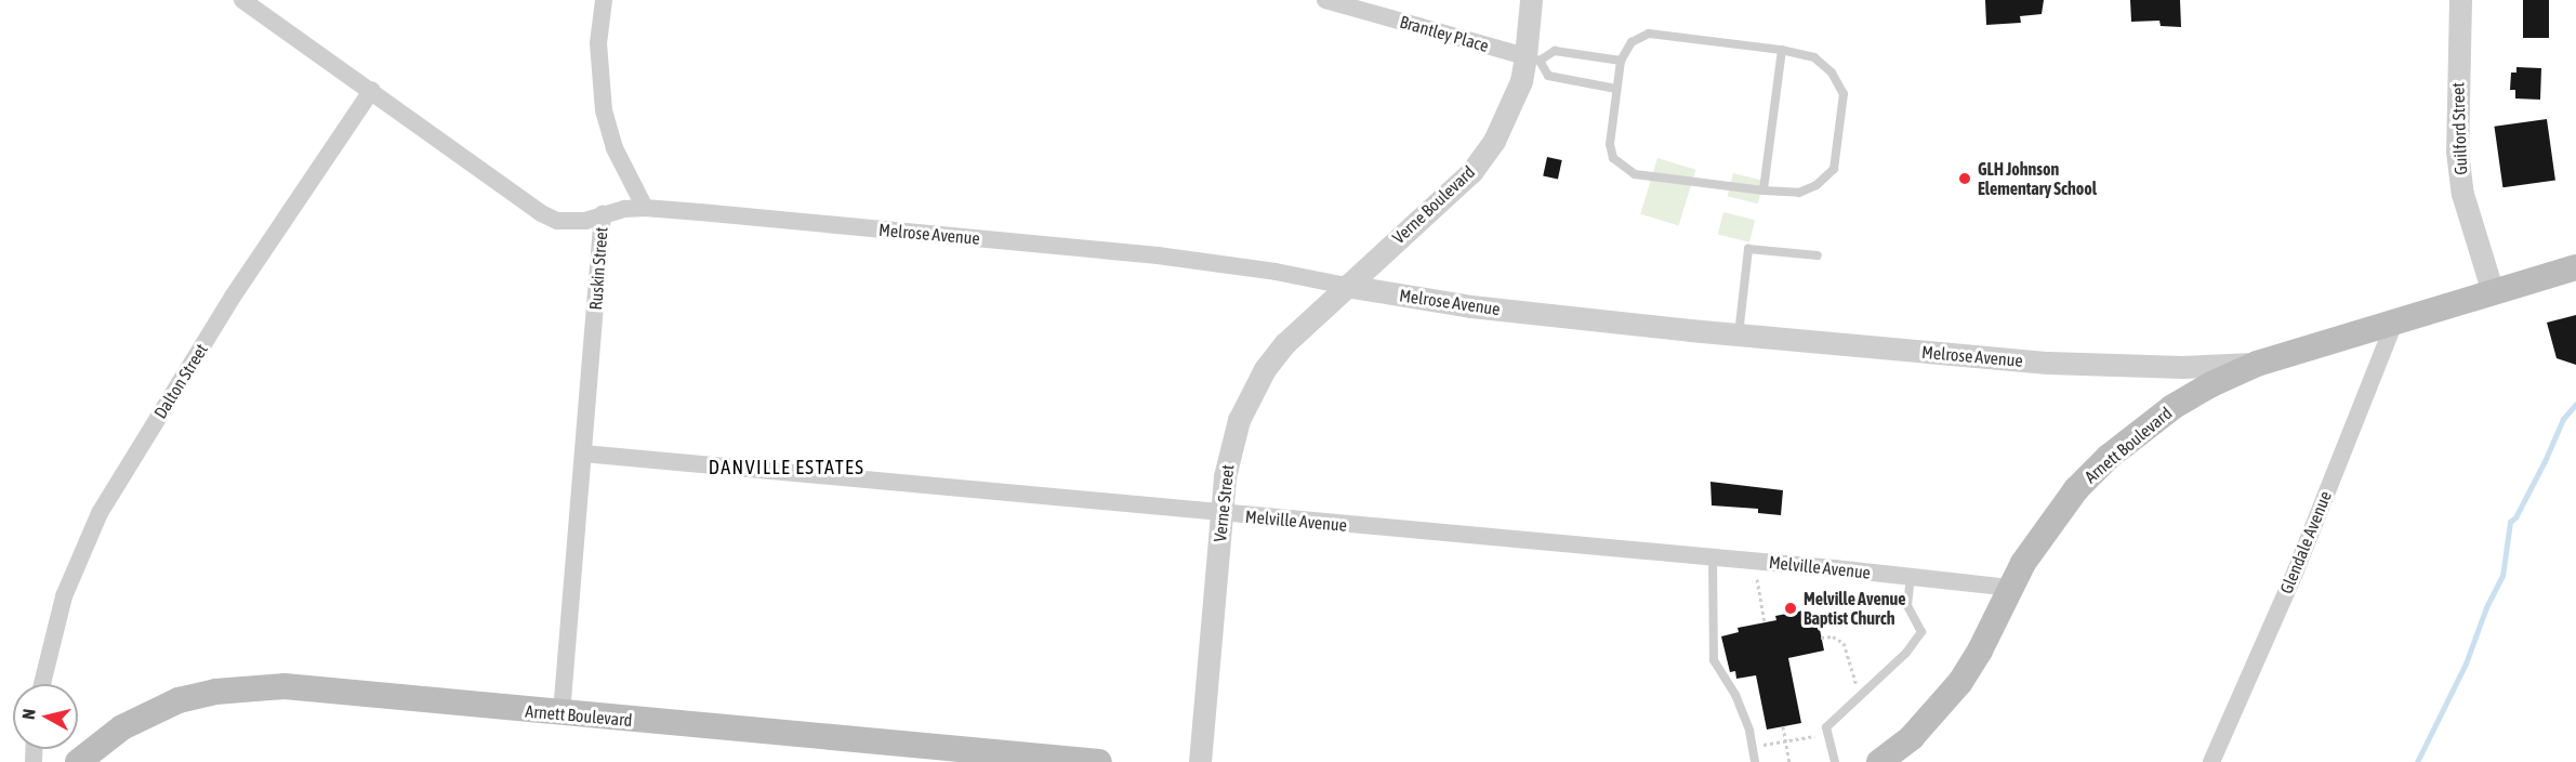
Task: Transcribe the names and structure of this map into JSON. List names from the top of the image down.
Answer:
{
  "streets": {
    "main road": ["Arnett Boulevard"],
    "street": [
      "Brantley Place",
      "Guilford Street",
      "Verne Boulevard",
      "Melrose Avenue",
      "Ruskin Street",
      "Dalton Street",
      "Verne Street",
      "Melville Avenue",
      "Glendale Avenue"
    ]
  },
  "crossings": [
    ["Brantley Place", "Verne Boulevard"],
    ["Guilford Street", "Arnett Boulevard"],
    ["Verne Boulevard", "Melrose Avenue"],
    ["Verne Boulevard", "Verne Street"],
    ["Melrose Avenue", "Ruskin Street"],
    ["Melrose Avenue", "Arnett Boulevard"],
    ["Melrose Avenue", "Verne Street"],
    ["Ruskin Street", "Dalton Street"],
    ["Ruskin Street", "Arnett Boulevard"],
    ["Ruskin Street", "Melville Avenue"],
    ["Arnett Boulevard", "Melville Avenue"],
    ["Arnett Boulevard", "Glendale Avenue"],
    ["Verne Street", "Melville Avenue"]
  ],
  "districts": ["DANVILLE ESTATES"],
  "places": ["GLH Johnson Elementary School", "Melville Avenue Baptist Church"],
  "north": "left"
}
